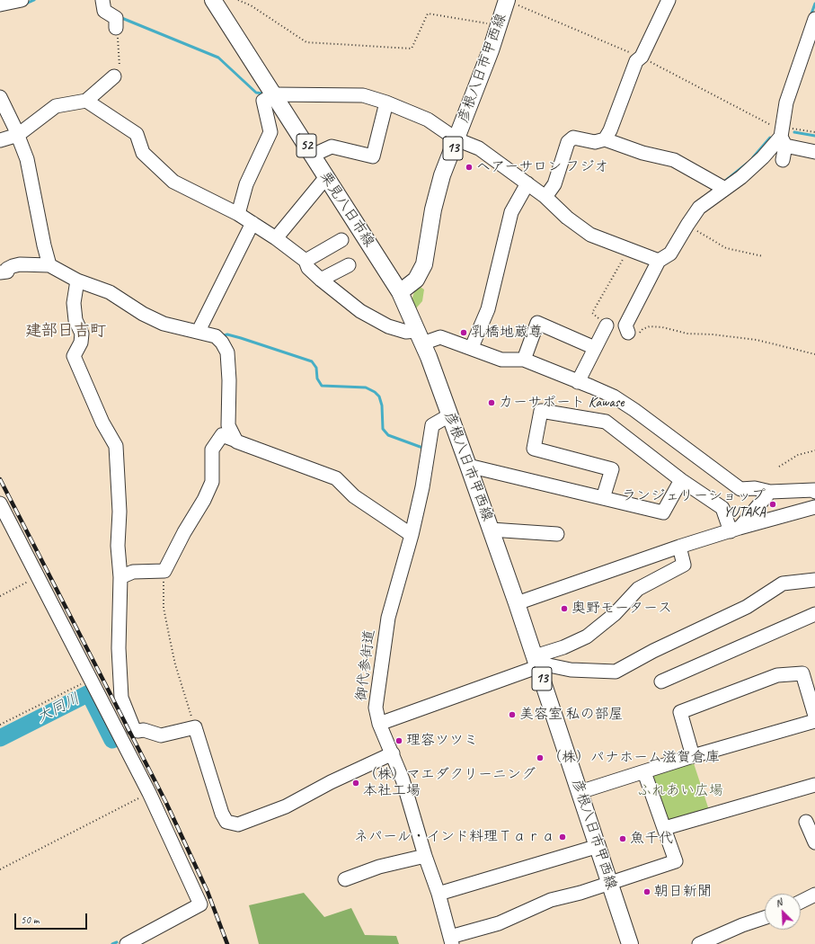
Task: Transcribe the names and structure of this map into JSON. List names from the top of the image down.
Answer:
{
  "streets": {
    "main road": [
      "彦根八日市甲西線",
      "52",
      "13",
      "栗見八日市線"
    ],
    "street": ["御代参街道"]
  },
  "crossings": [
    ["彦根八日市甲西線", "栗見八日市線"],
    ["彦根八日市甲西線", "御代参街道"]
  ],
  "districts": ["建部日吉町"],
  "water": ["大同川"],
  "parks": ["ふれあい広場"],
  "places": [
    "ヘアーサロン フジオ",
    "乳橋地蔵尊",
    "カーサポート Kawase",
    "ランジェリーショップ YUTAKA",
    "奥野モータース",
    "美容室 私の部屋",
    "理容ツツミ",
    "（株）パナホーム滋賀倉庫",
    "（株）マエダクリーニング 本社工場",
    "ネパール・インド料理Ｔａｒａ",
    "魚千代",
    "朝日新聞"
  ],
  "scale_bar": "50 m",
  "north": "top left"
}
